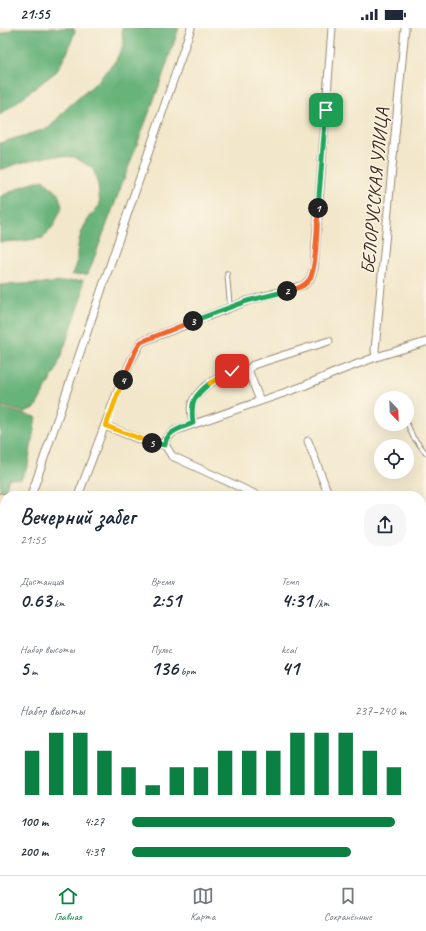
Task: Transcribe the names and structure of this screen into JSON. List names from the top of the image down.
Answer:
{
  "streets": {
    "street": ["БЕЛОРУССКАЯ УЛИЦА"]
  },
  "north": "bottom right",
  "page": {
    "status": "21:55",
    "pins": [
      "1",
      "2",
      "3",
      "4",
      "5"
    ],
    "heading": ["Вечерний забег", "21:55"],
    "stats": [
      ["Дистанция", "0.63 km"],
      ["Время", "2:51"],
      ["Темп", "4:31 /km"],
      ["Набор высоты", "5 m"],
      ["Пульс", "136 bpm"],
      ["kcal", "41"]
    ],
    "chart": ["Набор высоты", "237–240 m"],
    "list": [
      {
        "name": "100 m",
        "note": "4:27"
      },
      {
        "name": "200 m",
        "note": "4:39"
      }
    ],
    "tabs": ["Главная", "Карта", "Сохранённые"]
  }
}
